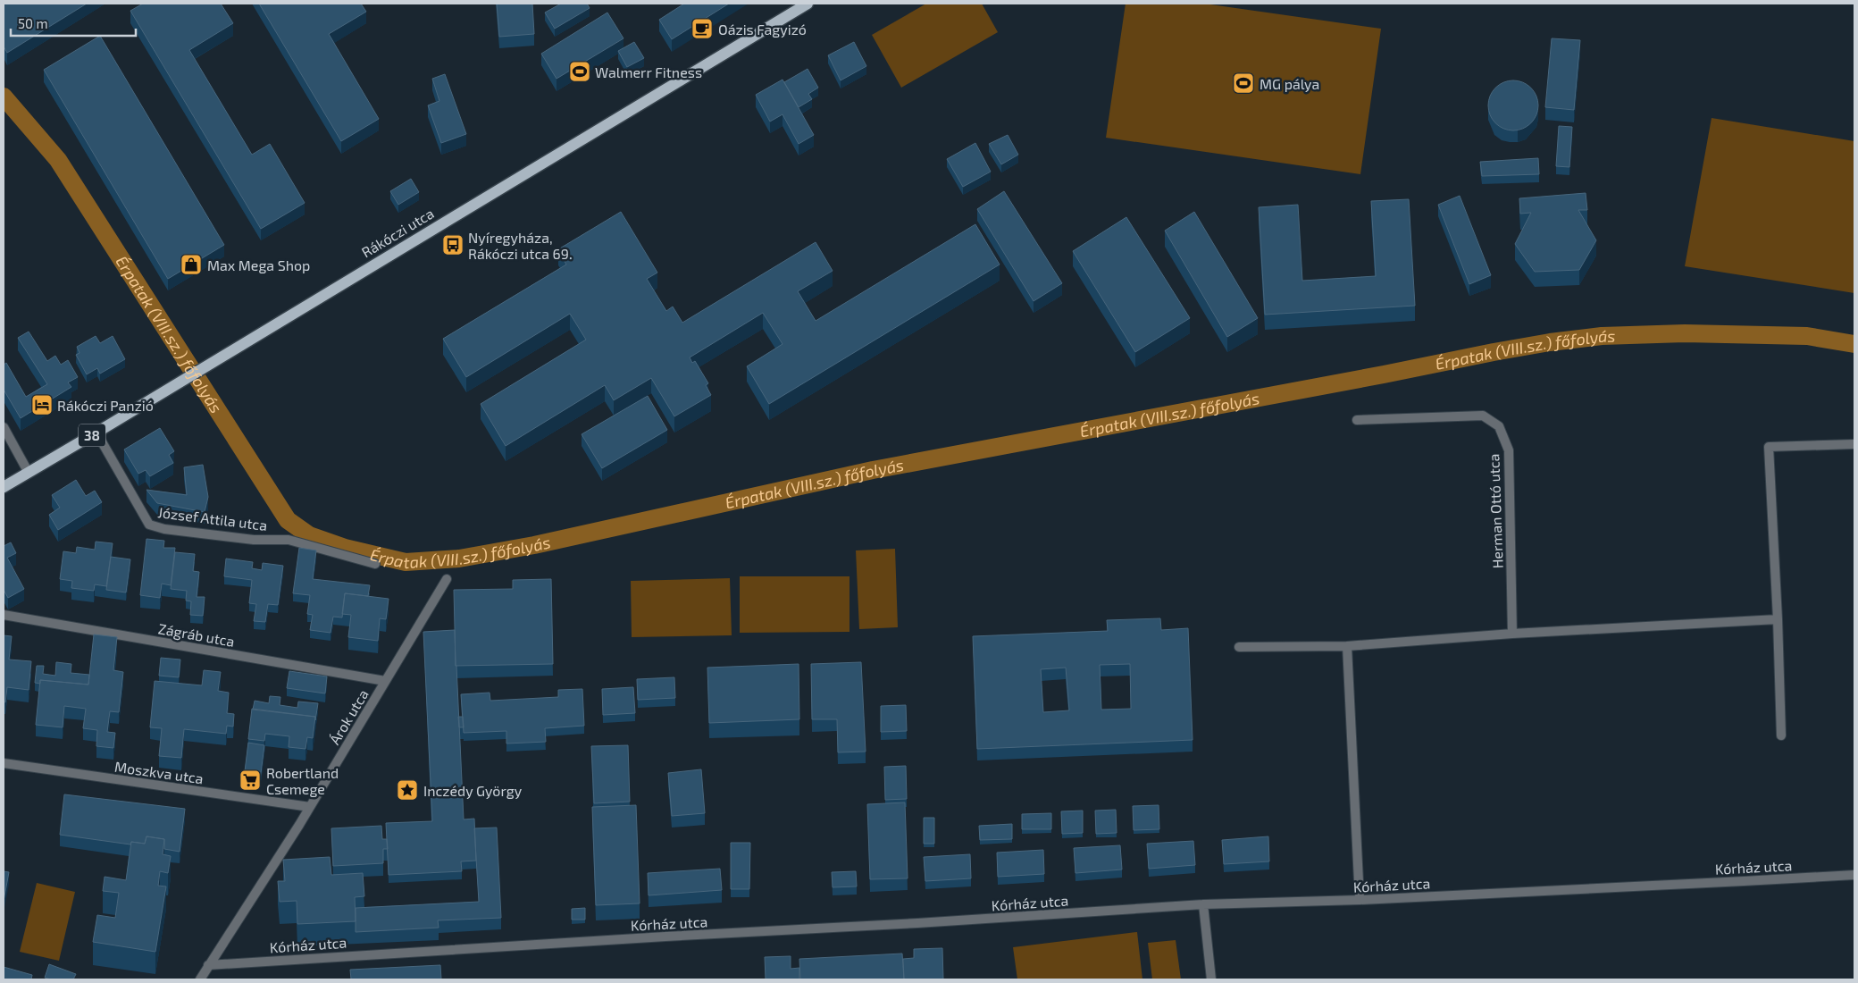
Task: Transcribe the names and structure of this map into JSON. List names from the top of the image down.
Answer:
{
  "streets": {
    "main road": ["Rákóczi utca", "38"],
    "street": [
      "Herman Ottó utca",
      "József Attila utca",
      "Zágráb utca",
      "Árok utca",
      "Moszkva utca",
      "Kórház utca"
    ]
  },
  "crossings": [
    ["Rákóczi utca", "József Attila utca"],
    ["Zágráb utca", "Árok utca"],
    ["Árok utca", "Moszkva utca"],
    ["Árok utca", "Kórház utca"]
  ],
  "water": ["Érpatak (VIII.sz.) főfolyás"],
  "places": {
    "cafe": ["Oázis Fagyizó"],
    "sports": ["Walmerr Fitness", "MG pálya"],
    "bus stop": ["Nyíregyháza, Rákóczi utca 69."],
    "shop": ["Max Mega Shop"],
    "hotel": ["Rákóczi Panzió"],
    "supermarket": ["Robertland Csemege"],
    "place": ["Inczédy György"]
  },
  "scale_bar": "50 m"
}
